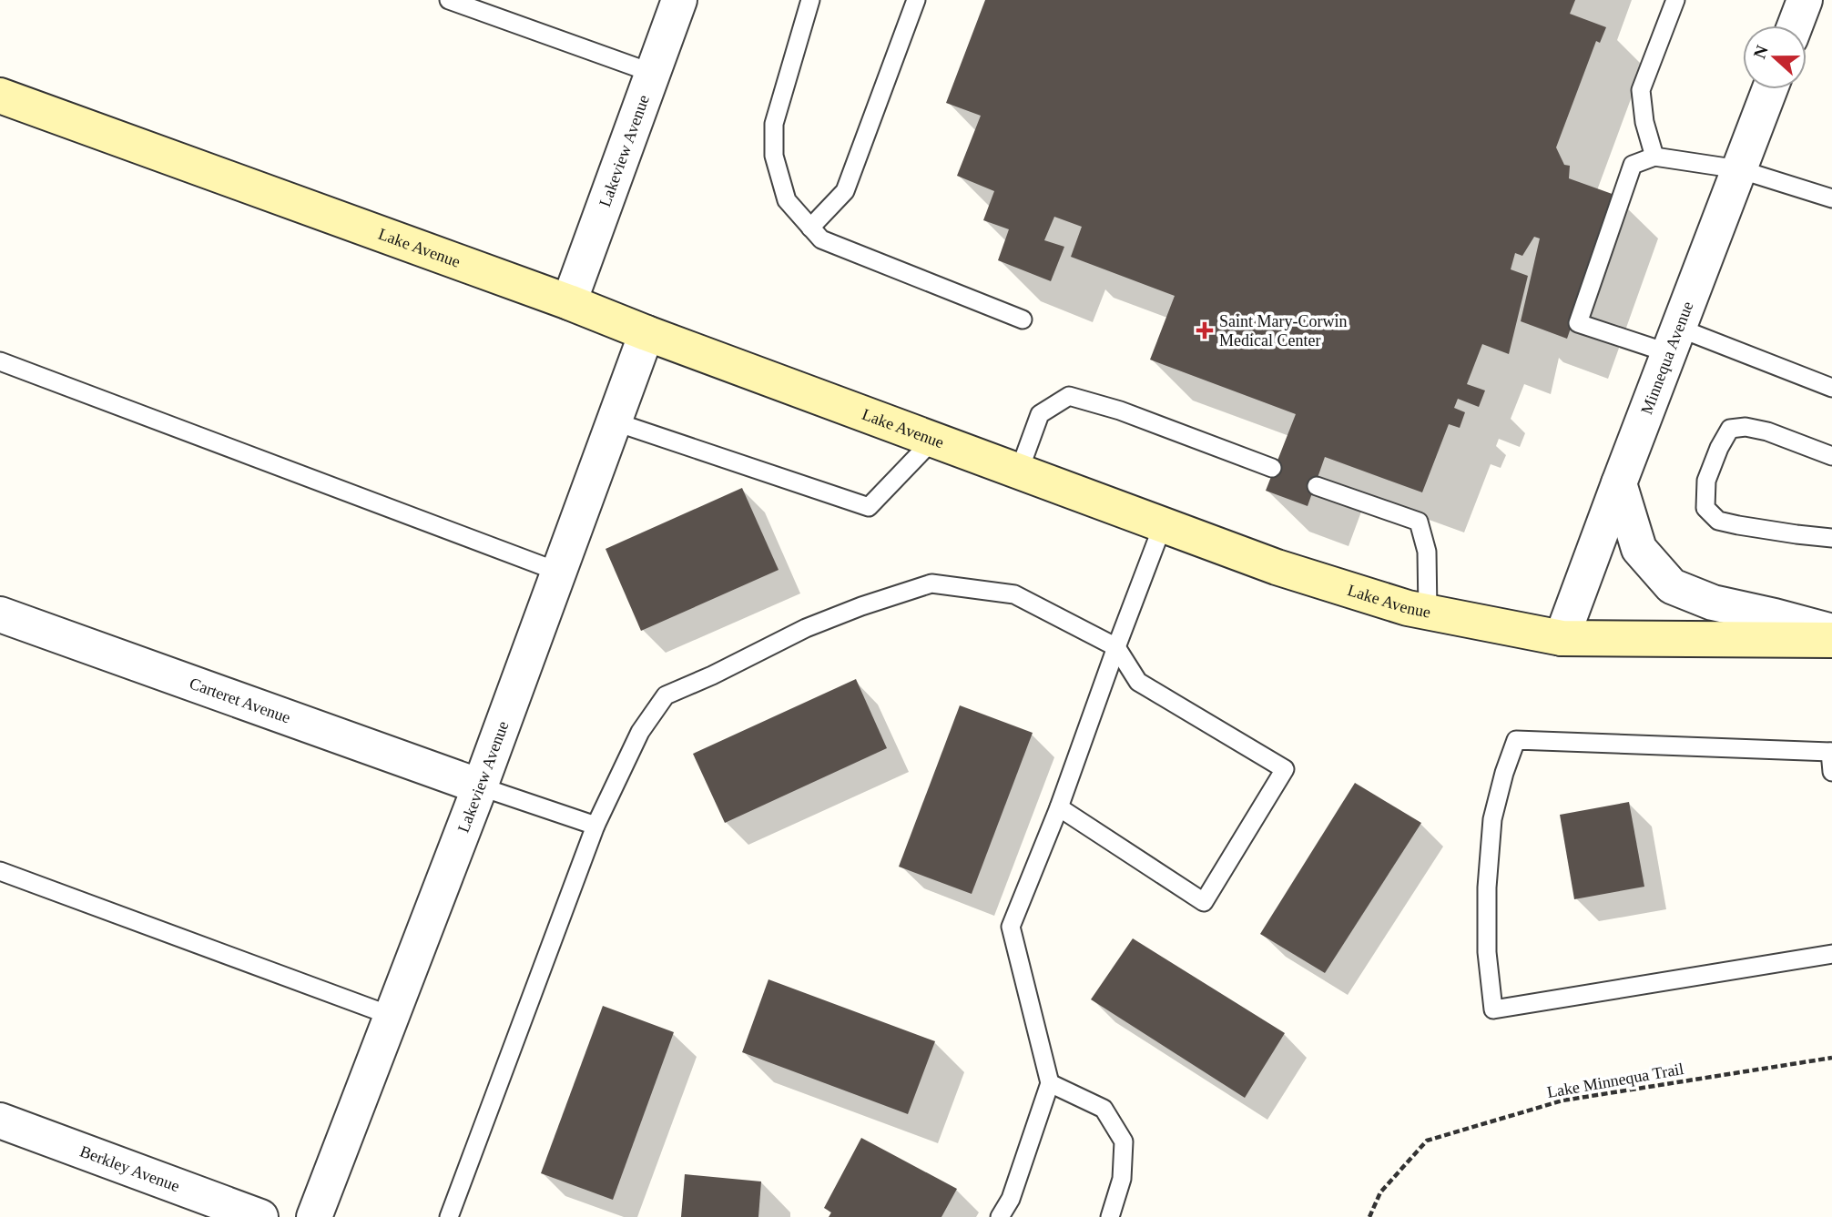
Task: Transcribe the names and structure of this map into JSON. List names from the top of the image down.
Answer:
{
  "streets": {
    "main road": ["Lake Avenue"],
    "street": [
      "Lakeview Avenue",
      "Minnequa Avenue",
      "Carteret Avenue",
      "Berkley Avenue"
    ],
    "path": ["Lake Minnequa Trail"]
  },
  "crossings": [
    ["Lakeview Avenue", "Lake Avenue"],
    ["Lakeview Avenue", "Carteret Avenue"],
    ["Lake Avenue", "Minnequa Avenue"]
  ],
  "places": {
    "health": ["Saint Mary-Corwin Medical Center"]
  },
  "north": "left"
}
